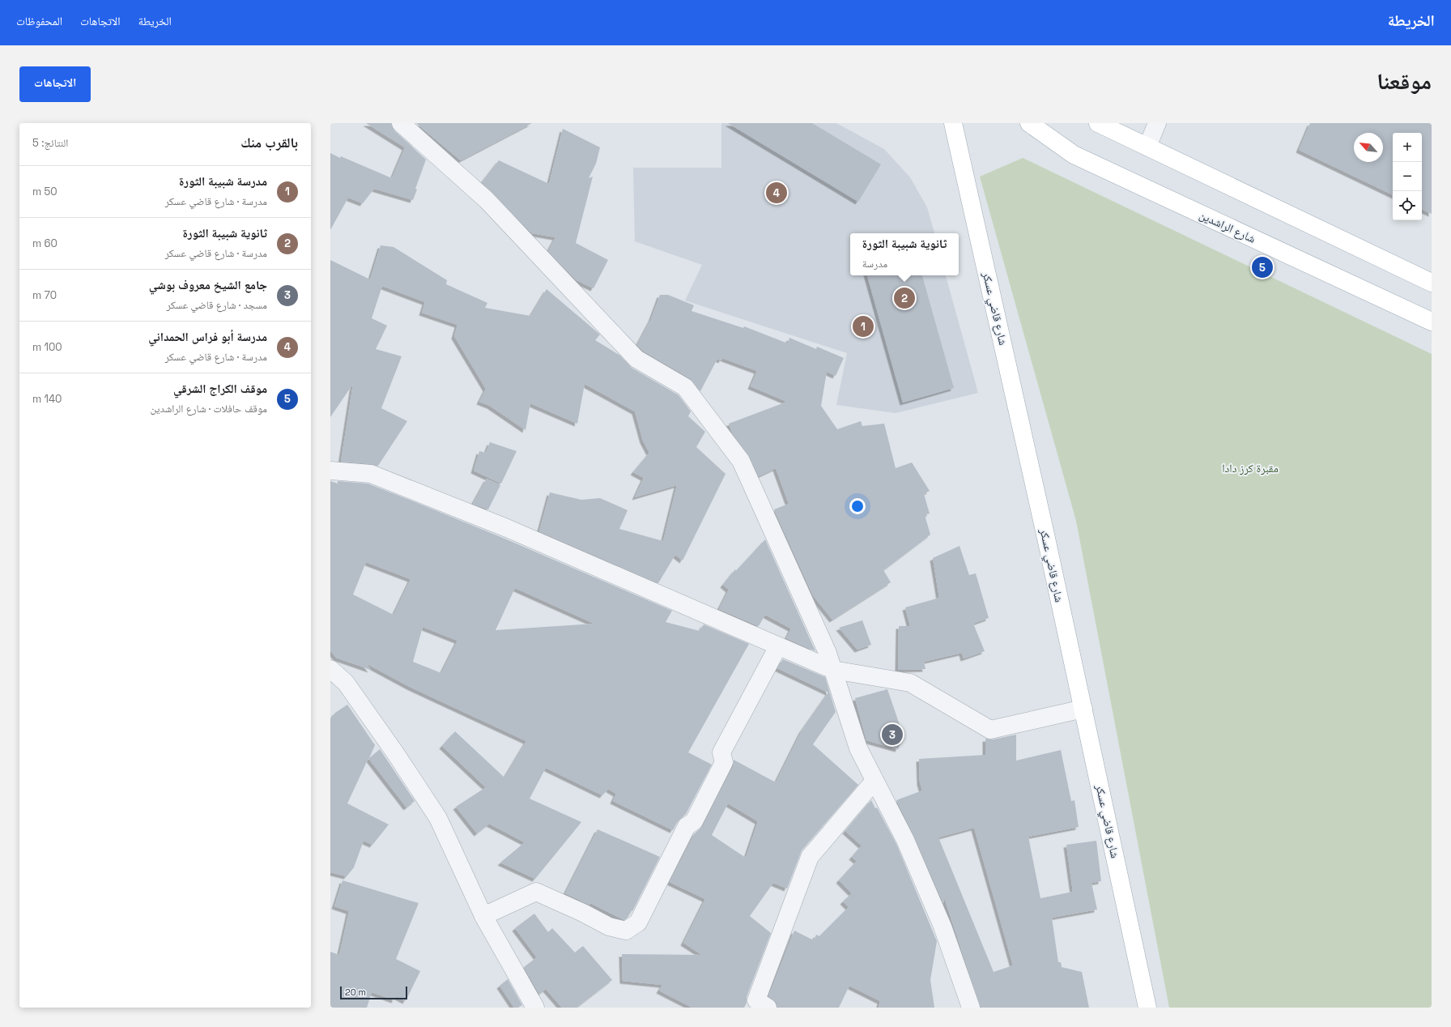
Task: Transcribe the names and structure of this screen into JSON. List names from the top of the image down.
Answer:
{
  "streets": {
    "main road": ["شارع الراشدين", "شارع قاضي عسكر"]
  },
  "parks": ["مقبرة كرز دادا"],
  "scale_bar": "20 m",
  "north": "top left",
  "page": {
    "header": "الخريطة",
    "nav": ["الخريطة", "الاتجاهات", "المحفوظات"],
    "title": "موقعنا",
    "buttons": "الاتجاهات",
    "heading": ["بالقرب منك", "النتائج: 5"],
    "map_buttons": ["+", "−"],
    "list": [
      {
        "mark": "1",
        "name": "مدرسة شبيبة الثورة",
        "note": "مدرسة · شارع قاضي عسكر",
        "value": "50 m"
      },
      {
        "mark": "2",
        "name": "ثانوية شبيبة الثورة",
        "note": "مدرسة · شارع قاضي عسكر",
        "value": "60 m"
      },
      {
        "mark": "3",
        "name": "جامع الشيخ معروف بوشي",
        "note": "مسجد · شارع قاضي عسكر",
        "value": "70 m"
      },
      {
        "mark": "4",
        "name": "مدرسة أبو فراس الحمداني",
        "note": "مدرسة · شارع قاضي عسكر",
        "value": "100 m"
      },
      {
        "mark": "5",
        "name": "موقف الكراج الشرقي",
        "note": "موقف حافلات · شارع الراشدين",
        "value": "140 m"
      }
    ],
    "pins": [
      "4",
      "5",
      "2",
      "1",
      "3"
    ],
    "popup": ["ثانوية شبيبة الثورة", "مدرسة"],
    "scale": "20 m"
  }
}
